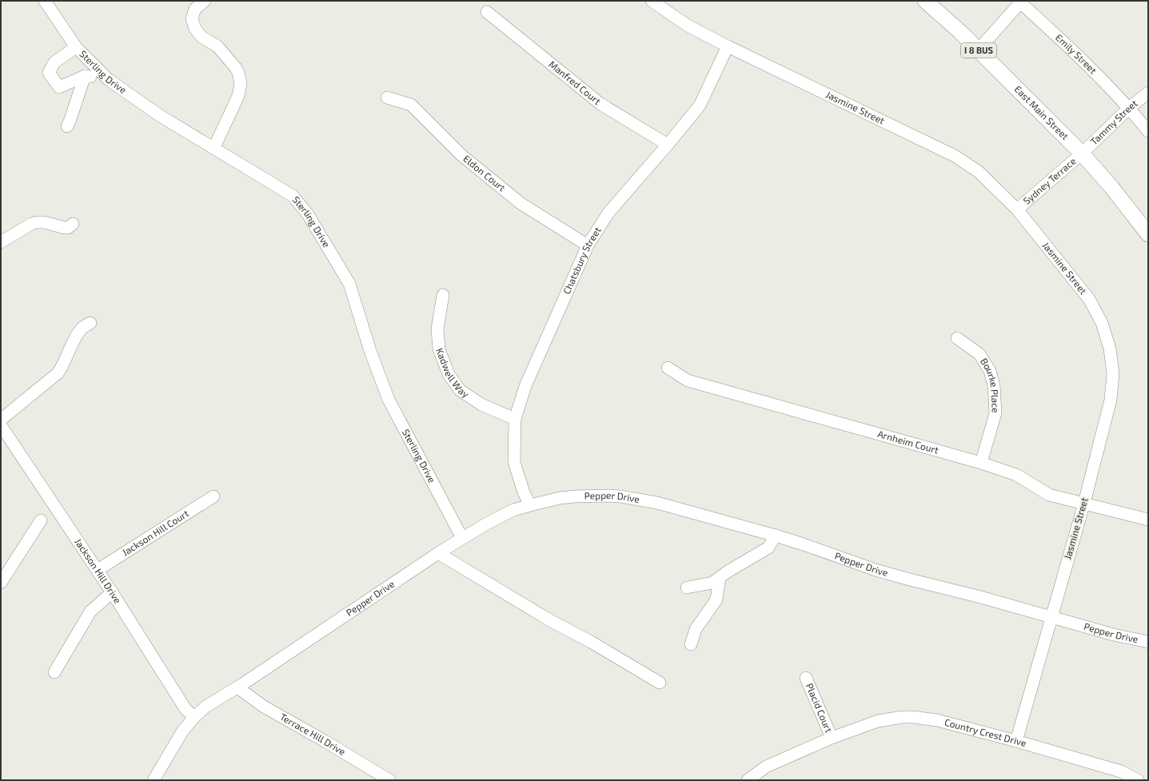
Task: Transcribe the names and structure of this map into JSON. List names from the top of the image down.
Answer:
{
  "streets": {
    "main road": ["I 8 BUS", "East Main Street"],
    "street": [
      "Emily Street",
      "Sterling Drive",
      "Manfred Court",
      "Jasmine Street",
      "Tammy Street",
      "Eldon Court",
      "Sydney Terrace",
      "Chatsbury Street",
      "Kadwell Way",
      "Bourke Place",
      "Arnheim Court",
      "Pepper Drive",
      "Jackson Hill Court",
      "Jackson Hill Drive",
      "Placid Court",
      "Country Crest Drive",
      "Terrace Hill Drive"
    ]
  },
  "crossings": [
    ["Emily Street", "Tammy Street"],
    ["Sterling Drive", "Pepper Drive"],
    ["Manfred Court", "Chatsbury Street"],
    ["Jasmine Street", "Sydney Terrace"],
    ["Jasmine Street", "Chatsbury Street"],
    ["Jasmine Street", "Arnheim Court"],
    ["Jasmine Street", "Pepper Drive"],
    ["Jasmine Street", "Country Crest Drive"],
    ["East Main Street", "Tammy Street"],
    ["East Main Street", "Sydney Terrace"],
    ["Tammy Street", "Sydney Terrace"],
    ["Eldon Court", "Chatsbury Street"],
    ["Chatsbury Street", "Kadwell Way"],
    ["Chatsbury Street", "Pepper Drive"],
    ["Bourke Place", "Arnheim Court"],
    ["Pepper Drive", "Jackson Hill Drive"],
    ["Pepper Drive", "Terrace Hill Drive"],
    ["Jackson Hill Court", "Jackson Hill Drive"],
    ["Placid Court", "Country Crest Drive"]
  ]
}
